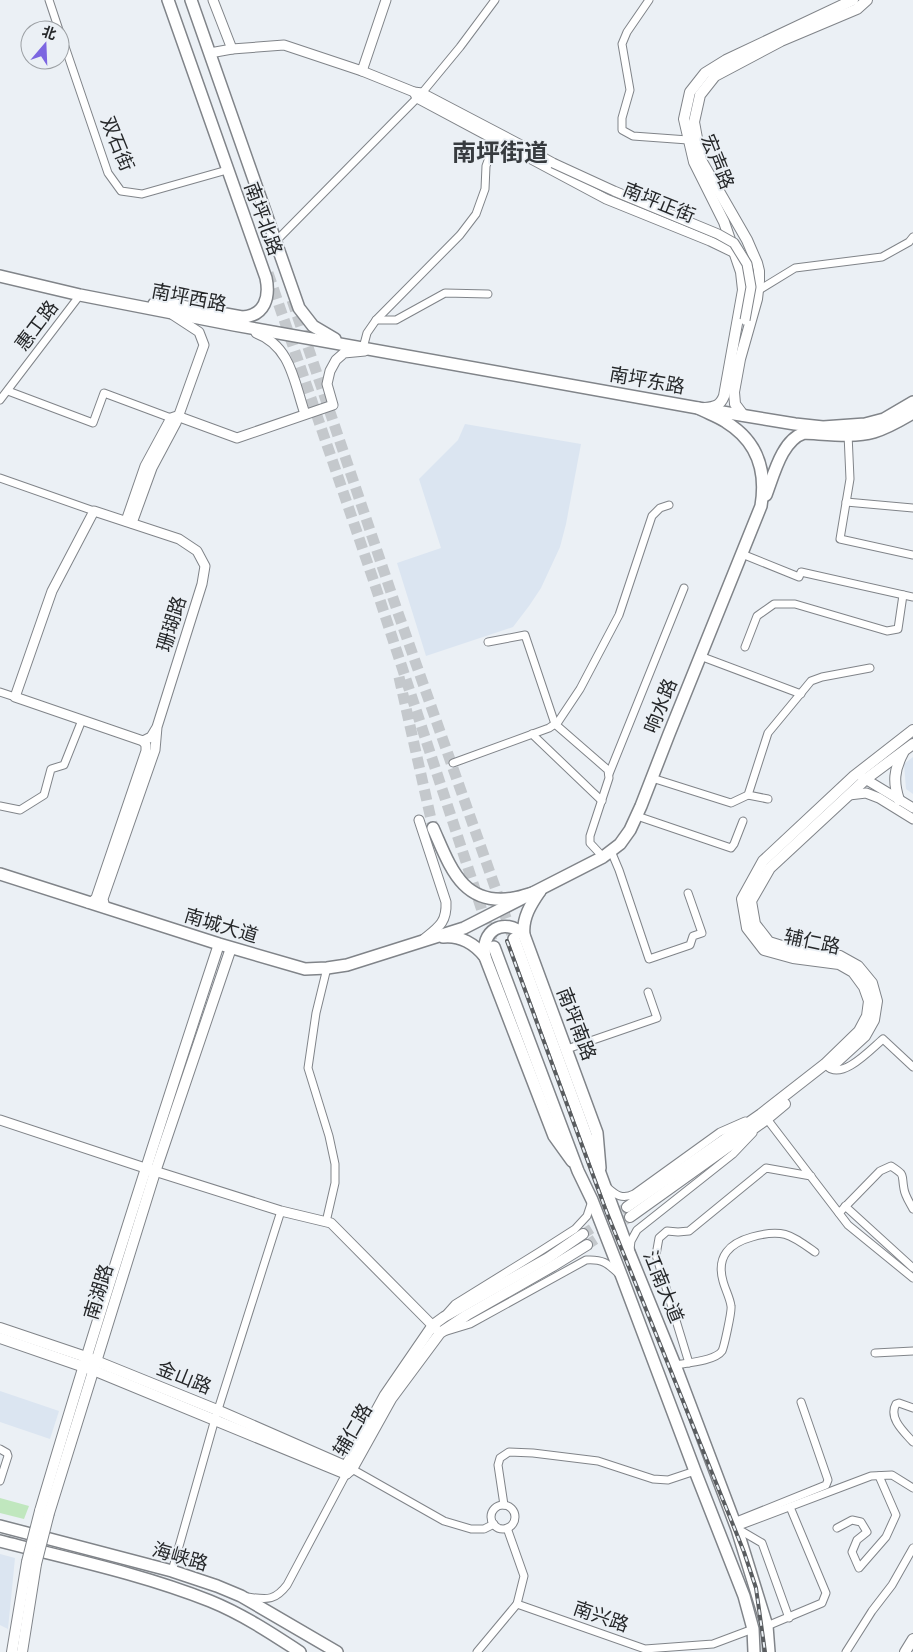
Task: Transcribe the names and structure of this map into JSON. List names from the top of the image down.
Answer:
{
  "streets": {
    "main road": [
      "宏声路",
      "南坪北路",
      "南坪西路",
      "南坪东路",
      "响水路",
      "南城大道",
      "辅仁路",
      "南坪南路",
      "江南大道",
      "南湖路",
      "金山路",
      "海峡路"
    ],
    "street": [
      "双石街",
      "南坪正街",
      "惠工路",
      "珊瑚路",
      "南兴路"
    ]
  },
  "crossings": [
    ["双石街", "南坪北路"],
    ["宏声路", "南坪正街"],
    ["宏声路", "南坪东路"],
    ["宏声路", "响水路"],
    ["南坪正街", "南坪北路"],
    ["南坪北路", "南坪西路"],
    ["南坪北路", "南坪东路"],
    ["南坪西路", "惠工路"],
    ["南坪西路", "南坪东路"],
    ["南坪东路", "响水路"],
    ["珊瑚路", "南城大道"],
    ["响水路", "南城大道"],
    ["响水路", "南坪南路"],
    ["南城大道", "南湖路"],
    ["辅仁路", "金山路"],
    ["南坪南路", "江南大道"],
    ["江南大道", "南兴路"],
    ["南湖路", "金山路"]
  ],
  "districts": ["南坪街道"],
  "north": "top"
}
